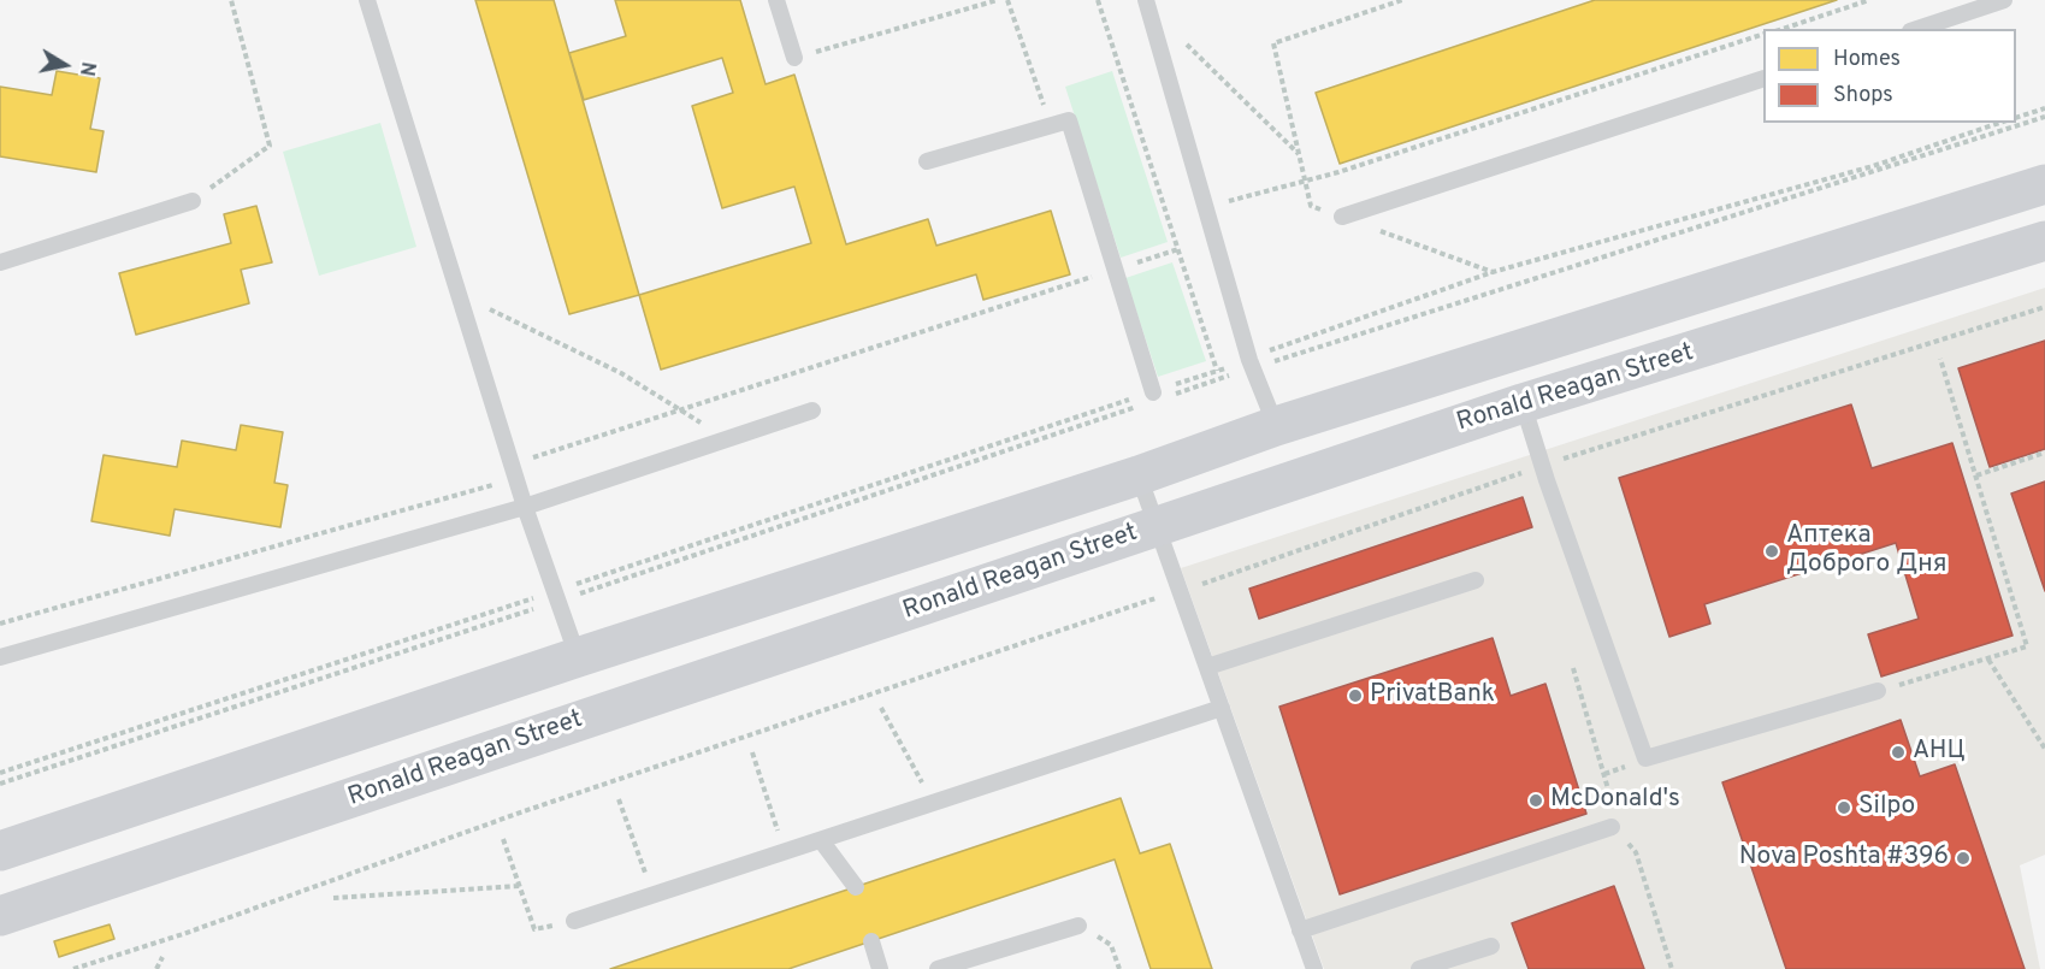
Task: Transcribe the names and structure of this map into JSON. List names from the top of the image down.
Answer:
{
  "streets": {
    "main road": ["Ronald Reagan Street"]
  },
  "places": [
    "Аптека Доброго Дня",
    "PrivatBank",
    "АНЦ",
    "McDonald's",
    "Silpo",
    "Nova Poshta #396"
  ],
  "legend": ["Homes", "Shops"],
  "north": "right"
}
